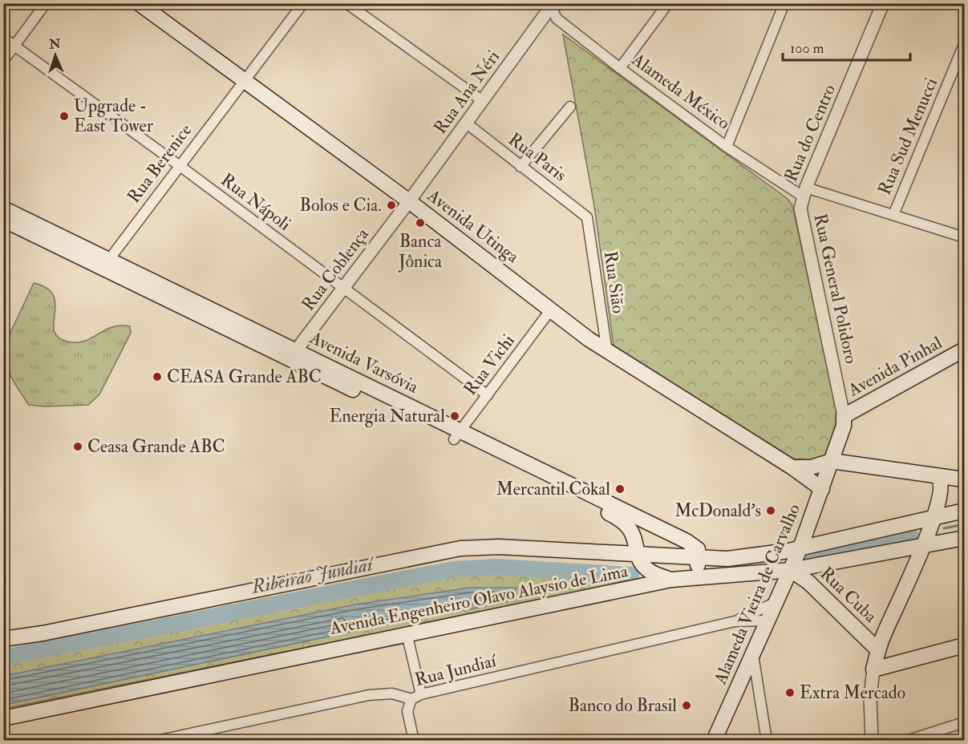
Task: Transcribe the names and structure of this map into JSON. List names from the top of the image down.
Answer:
{
  "streets": {
    "main road": [
      "Avenida Utinga",
      "Avenida Varsóvia",
      "Avenida Pinhal",
      "Alameda Vieira de Carvalho",
      "Rua Cuba",
      "Avenida Engenheiro Olavo Alaysio de Lima"
    ],
    "street": [
      "Alameda México",
      "Rua Ana Néri",
      "Rua do Centro",
      "Rua Sud Menucci",
      "Rua Paris",
      "Rua Berenice",
      "Rua Nápoli",
      "Rua Coblença",
      "Rua Sião",
      "Rua General Polidoro",
      "Rua Vichi",
      "Rua Jundiaí"
    ]
  },
  "crossings": [
    ["Alameda México", "Rua Ana Néri"],
    ["Alameda México", "Rua do Centro"],
    ["Alameda México", "Rua Sud Menucci"],
    ["Alameda México", "Rua General Polidoro"],
    ["Rua Ana Néri", "Rua Paris"],
    ["Rua Ana Néri", "Avenida Utinga"],
    ["Rua Ana Néri", "Rua Coblença"],
    ["Rua do Centro", "Rua General Polidoro"],
    ["Rua Paris", "Rua Sião"],
    ["Rua Berenice", "Rua Nápoli"],
    ["Rua Berenice", "Avenida Utinga"],
    ["Rua Berenice", "Avenida Varsóvia"],
    ["Rua Nápoli", "Rua Coblença"],
    ["Rua Nápoli", "Rua Vichi"],
    ["Avenida Utinga", "Rua Coblença"],
    ["Avenida Utinga", "Rua Sião"],
    ["Avenida Utinga", "Rua Vichi"],
    ["Avenida Utinga", "Alameda Vieira de Carvalho"],
    ["Rua Coblença", "Avenida Varsóvia"],
    ["Rua General Polidoro", "Avenida Pinhal"],
    ["Rua General Polidoro", "Alameda Vieira de Carvalho"],
    ["Avenida Varsóvia", "Rua Vichi"],
    ["Avenida Varsóvia", "Avenida Engenheiro Olavo Alaysio de Lima"],
    ["Avenida Pinhal", "Alameda Vieira de Carvalho"],
    ["Alameda Vieira de Carvalho", "Rua Cuba"],
    ["Alameda Vieira de Carvalho", "Avenida Engenheiro Olavo Alaysio de Lima"],
    ["Alameda Vieira de Carvalho", "Rua Jundiaí"],
    ["Rua Cuba", "Avenida Engenheiro Olavo Alaysio de Lima"]
  ],
  "water": ["Ribeirão Jundiaí"],
  "places": [
    "Upgrade - East Tower",
    "Bolos e Cia.",
    "Banca Jônica",
    "CEASA Grande ABC",
    "Energia Natural",
    "Ceasa Grande ABC",
    "Mercantil Cokal",
    "McDonald's",
    "Extra Mercado",
    "Banco do Brasil"
  ],
  "scale_bar": "100 m",
  "north": "top"
}
